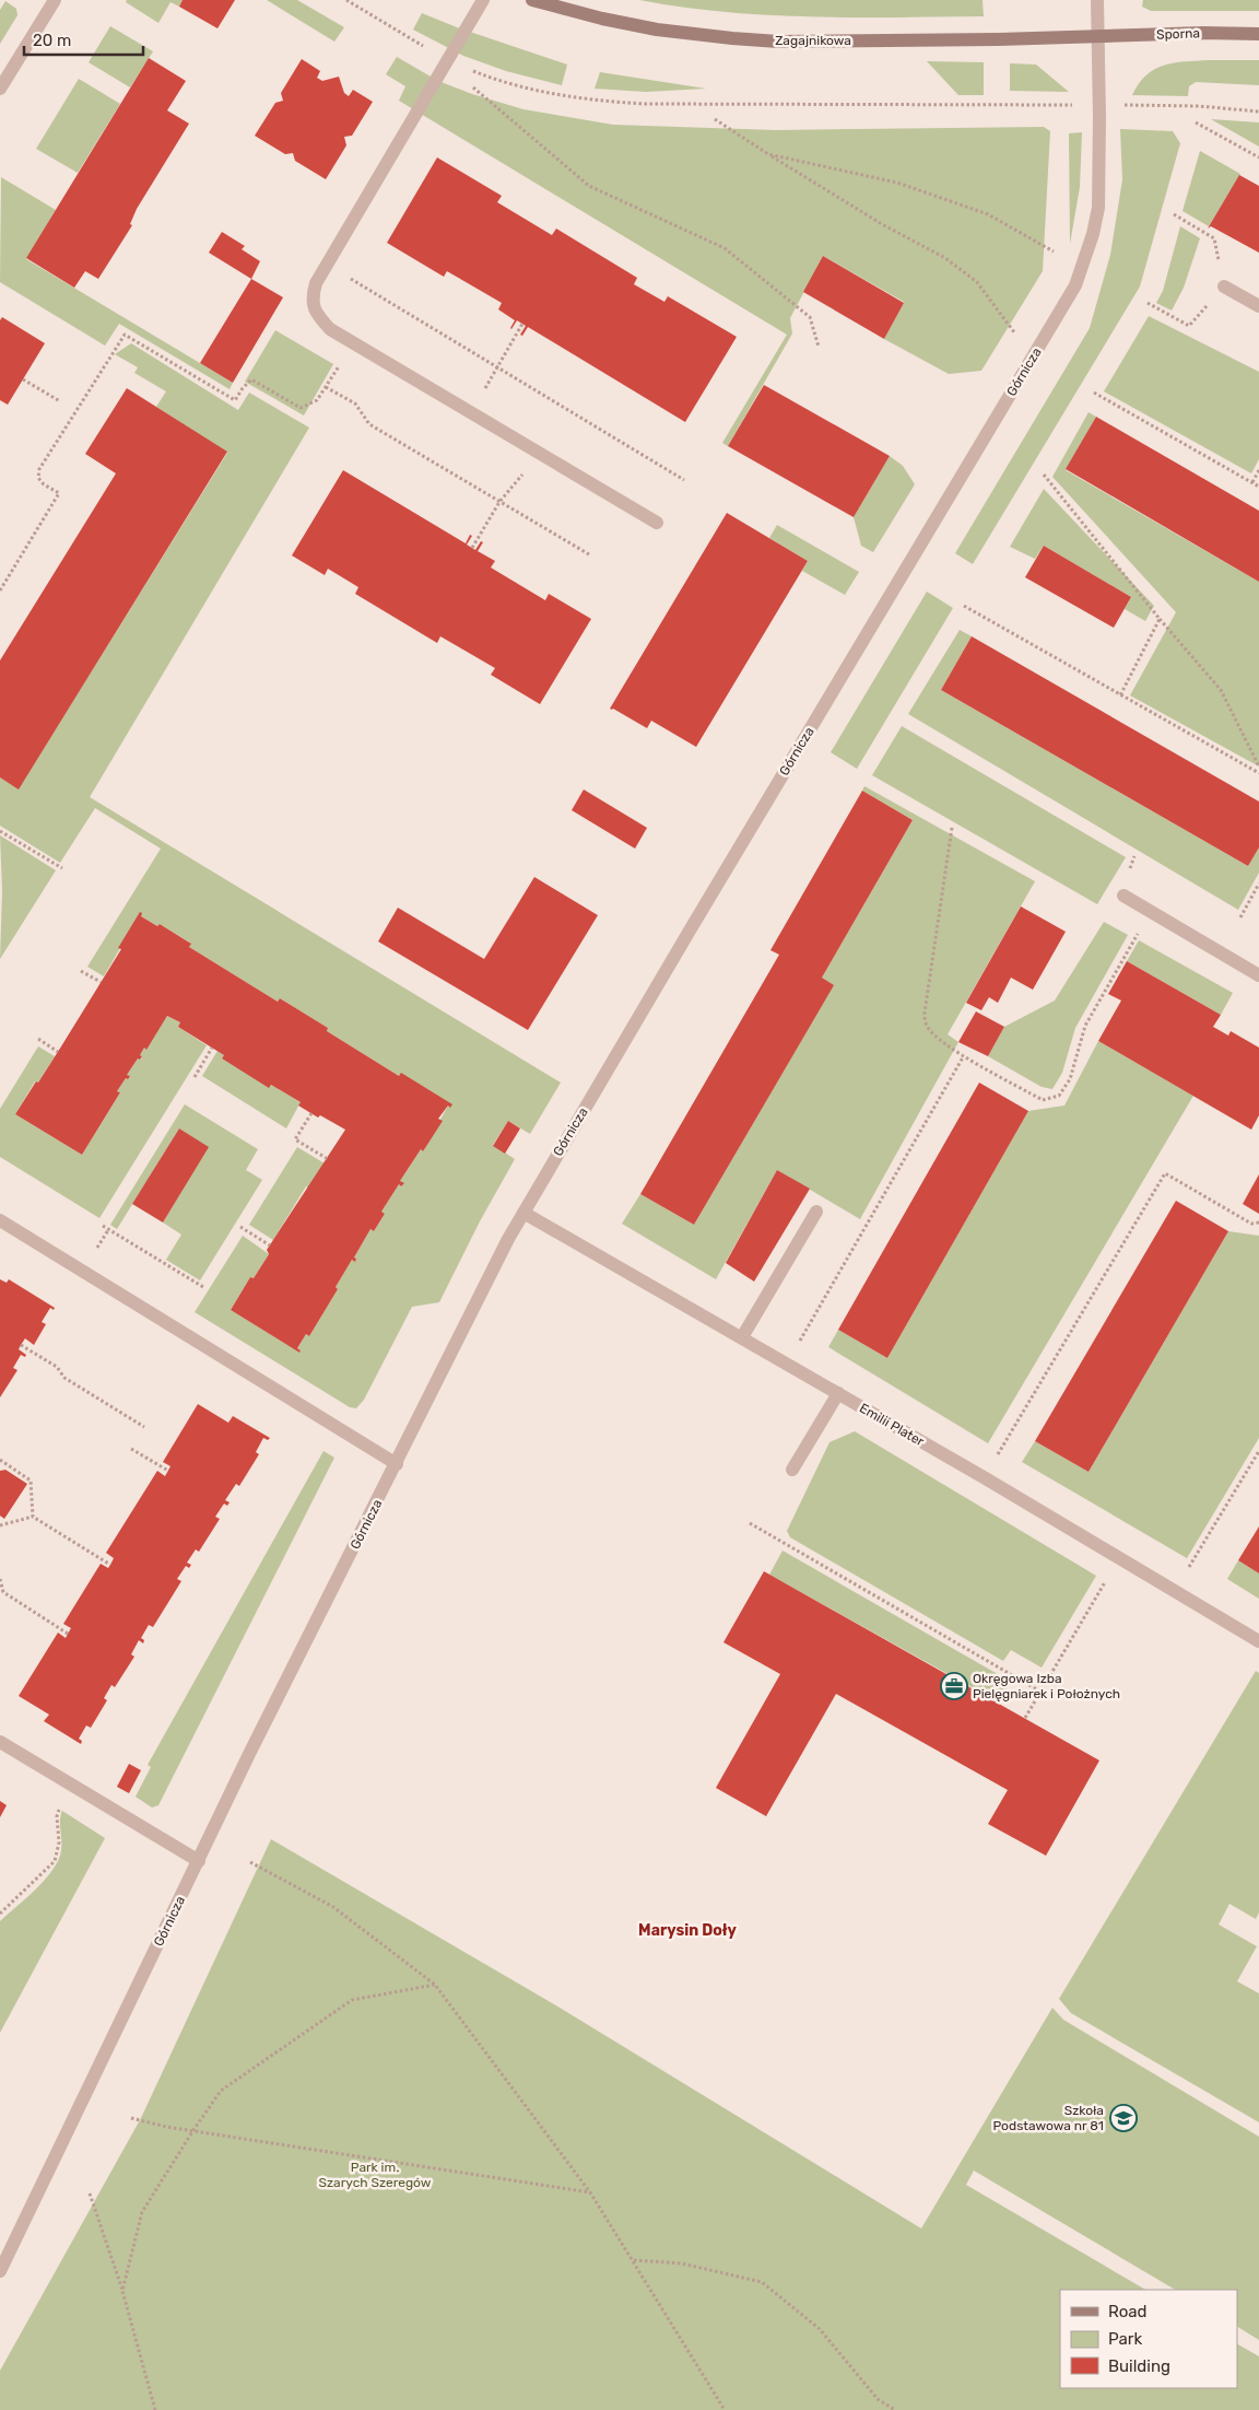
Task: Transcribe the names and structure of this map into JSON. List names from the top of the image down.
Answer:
{
  "streets": {
    "street": [
      "Sporna",
      "Zagajnikowa",
      "Górnicza",
      "Emilii Plater"
    ]
  },
  "crossings": [
    ["Sporna", "Zagajnikowa"],
    ["Sporna", "Górnicza"],
    ["Zagajnikowa", "Górnicza"],
    ["Górnicza", "Emilii Plater"]
  ],
  "districts": ["Marysin Doły"],
  "parks": ["Park im. Szarych Szeregów"],
  "places": {
    "office": ["Okręgowa Izba Pielęgniarek i Położnych"],
    "school or university": ["Szkoła Podstawowa nr 81"]
  },
  "legend": ["Road", "Park", "Building"],
  "scale_bar": "20 m"
}
